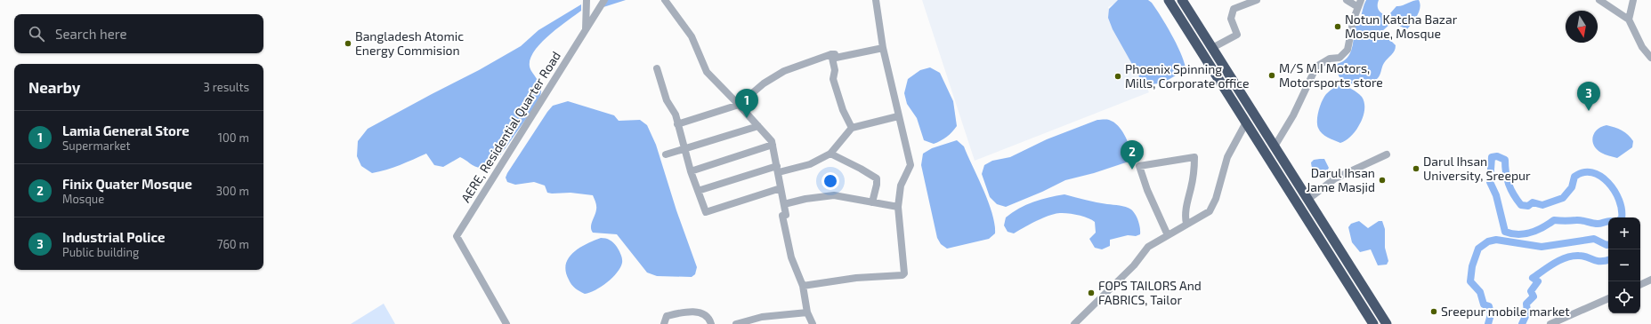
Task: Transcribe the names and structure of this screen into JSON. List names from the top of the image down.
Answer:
{
  "streets": {
    "street": ["AERE, Residential Quarter Road"]
  },
  "places": [
    "Notun Katcha Bazar Mosque, Mosque",
    "Bangladesh Atomic Energy Commision",
    "M/S M.I Motors, Motorsports store",
    "Phoenix Spinning Mills, Corporate office",
    "Darul Ihsan University, Sreepur",
    "Darul Ihsan Jame Masjid",
    "FOPS TAILORS And FABRICS, Tailor",
    "Sreepur mobile market"
  ],
  "north": "bottom",
  "page": {
    "search": "Search here",
    "heading": ["Nearby", "3 results"],
    "pins": ["3", "1", "2"],
    "list": [
      {
        "mark": "1",
        "name": "Lamia General Store",
        "note": "Supermarket",
        "value": "100 m"
      },
      {
        "mark": "2",
        "name": "Finix Quater Mosque",
        "note": "Mosque",
        "value": "300 m"
      },
      {
        "mark": "3",
        "name": "Industrial Police",
        "note": "Public building",
        "value": "760 m"
      }
    ],
    "map_buttons": ["+", "−"]
  }
}
